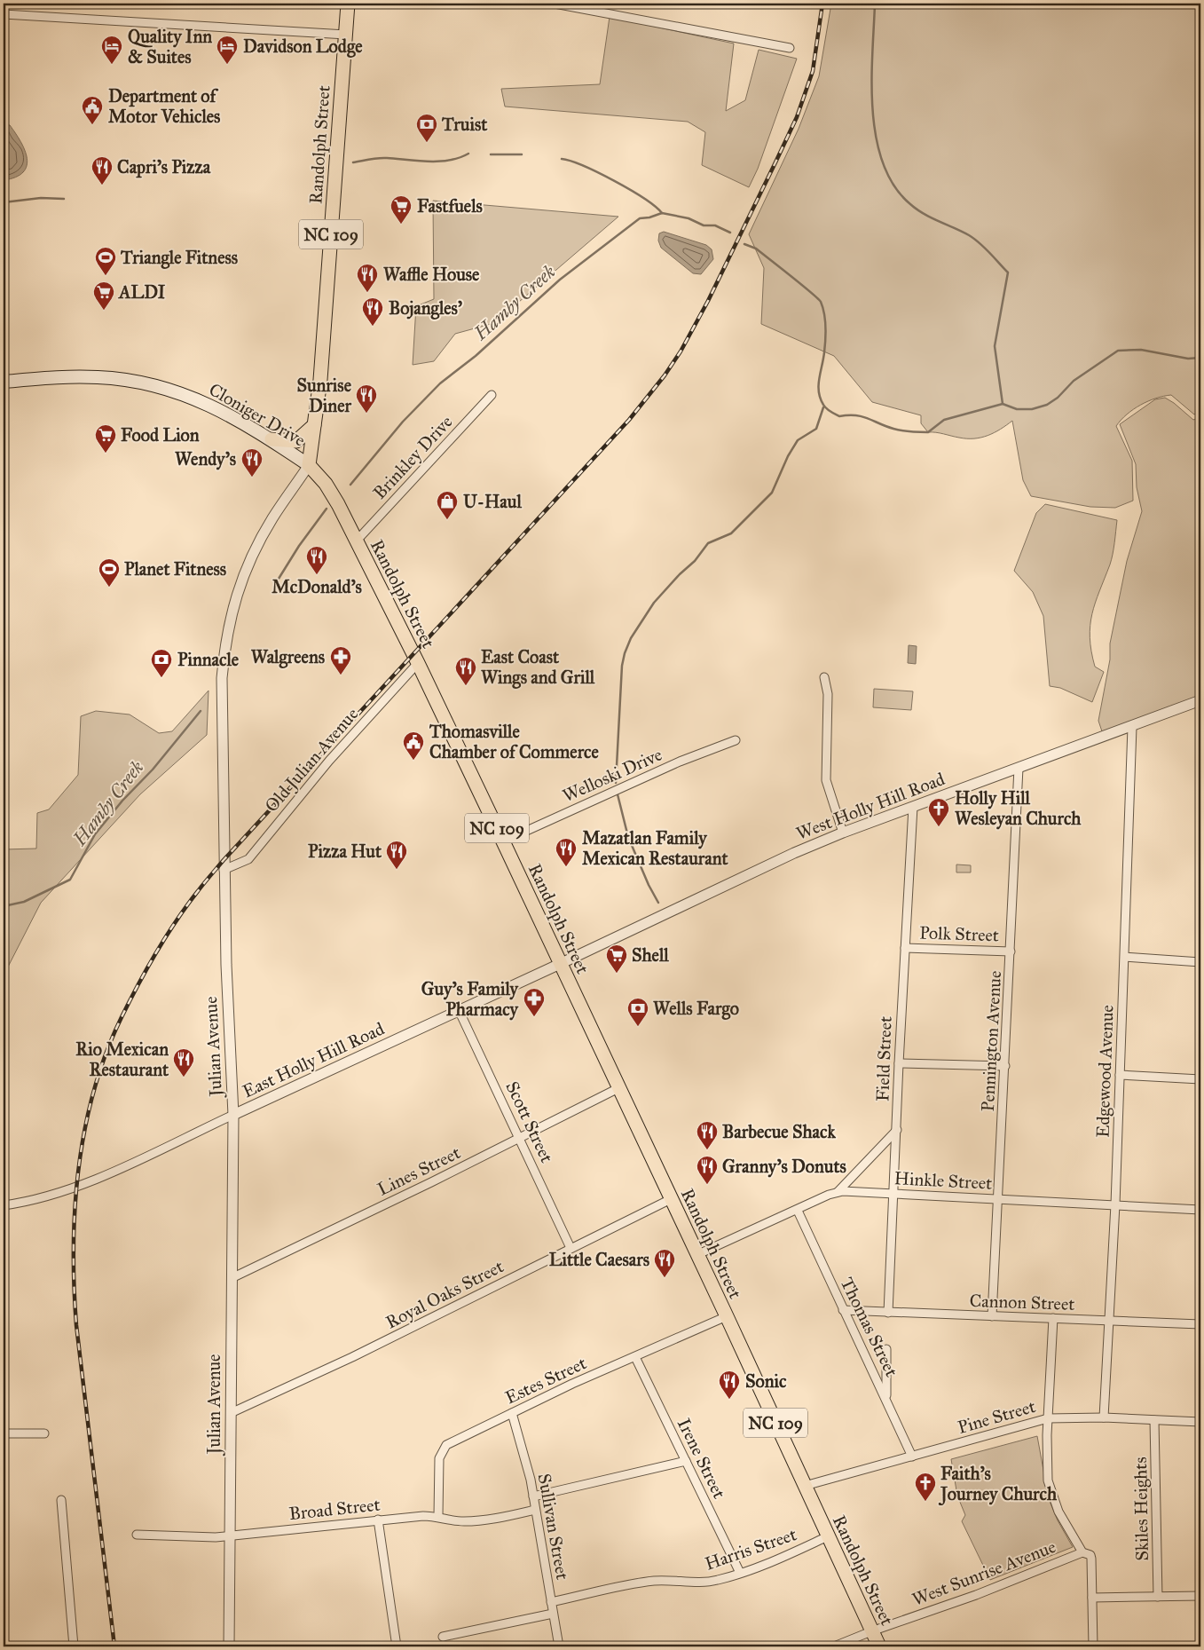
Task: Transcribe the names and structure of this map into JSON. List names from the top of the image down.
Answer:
{
  "streets": {
    "main road": ["Randolph Street", "NC 109", "Cloniger Drive"],
    "street": [
      "Brinkley Drive",
      "Old Julian Avenue",
      "Welloski Drive",
      "West Holly Hill Road",
      "Polk Street",
      "Pennington Avenue",
      "Julian Avenue",
      "Field Street",
      "East Holly Hill Road",
      "Edgewood Avenue",
      "Scott Street",
      "Lines Street",
      "Hinkle Street",
      "Royal Oaks Street",
      "Cannon Street",
      "Thomas Street",
      "Estes Street",
      "Pine Street",
      "Irene Street",
      "Broad Street",
      "Skiles Heights",
      "Sullivan Street",
      "Harris Street",
      "West Sunrise Avenue"
    ]
  },
  "crossings": [
    ["Randolph Street", "Cloniger Drive"],
    ["Randolph Street", "Brinkley Drive"],
    ["Randolph Street", "Old Julian Avenue"],
    ["Randolph Street", "Welloski Drive"],
    ["Randolph Street", "West Holly Hill Road"],
    ["Randolph Street", "Julian Avenue"],
    ["Randolph Street", "East Holly Hill Road"],
    ["Randolph Street", "Lines Street"],
    ["Randolph Street", "Hinkle Street"],
    ["Randolph Street", "Royal Oaks Street"],
    ["Randolph Street", "Estes Street"],
    ["Randolph Street", "Pine Street"],
    ["Randolph Street", "Harris Street"],
    ["Randolph Street", "West Sunrise Avenue"],
    ["Cloniger Drive", "Julian Avenue"],
    ["Old Julian Avenue", "Julian Avenue"],
    ["West Holly Hill Road", "Pennington Avenue"],
    ["West Holly Hill Road", "Field Street"],
    ["West Holly Hill Road", "East Holly Hill Road"],
    ["West Holly Hill Road", "Edgewood Avenue"],
    ["Polk Street", "Pennington Avenue"],
    ["Polk Street", "Field Street"],
    ["Pennington Avenue", "Hinkle Street"],
    ["Pennington Avenue", "Cannon Street"],
    ["Julian Avenue", "East Holly Hill Road"],
    ["Julian Avenue", "Lines Street"],
    ["Julian Avenue", "Royal Oaks Street"],
    ["Julian Avenue", "Broad Street"],
    ["Field Street", "Hinkle Street"],
    ["Field Street", "Cannon Street"],
    ["East Holly Hill Road", "Scott Street"],
    ["Edgewood Avenue", "Hinkle Street"],
    ["Edgewood Avenue", "Cannon Street"],
    ["Edgewood Avenue", "Pine Street"],
    ["Scott Street", "Lines Street"],
    ["Scott Street", "Royal Oaks Street"],
    ["Hinkle Street", "Thomas Street"],
    ["Cannon Street", "Thomas Street"],
    ["Thomas Street", "Pine Street"],
    ["Estes Street", "Irene Street"],
    ["Estes Street", "Broad Street"],
    ["Estes Street", "Sullivan Street"],
    ["Pine Street", "Skiles Heights"],
    ["Irene Street", "Harris Street"],
    ["Broad Street", "Sullivan Street"],
    ["Sullivan Street", "Harris Street"]
  ],
  "water": ["Hamby Creek"],
  "places": {
    "hotel": ["Quality Inn & Suites", "Davidson Lodge"],
    "public building": ["Department of Motor Vehicles", "Thomasville Chamber of Commerce"],
    "bank": ["Truist", "Pinnacle", "Wells Fargo"],
    "restaurant": [
      "Capri's Pizza",
      "Waffle House",
      "Bojangles'",
      "Sunrise Diner",
      "Wendy's",
      "McDonald's",
      "East Coast Wings and Grill",
      "Mazatlan Family Mexican Restaurant",
      "Pizza Hut",
      "Rio Mexican Restaurant",
      "Barbecue Shack",
      "Granny's Donuts",
      "Little Caesars",
      "Sonic"
    ],
    "supermarket": [
      "Fastfuels",
      "ALDI",
      "Food Lion",
      "Shell"
    ],
    "sports": ["Triangle Fitness", "Planet Fitness"],
    "shop": ["U-Haul"],
    "pharmacy": ["Walgreens", "Guy's Family Pharmacy"],
    "church": ["Holly Hill Wesleyan Church", "Faith's Journey Church"]
  }
}
